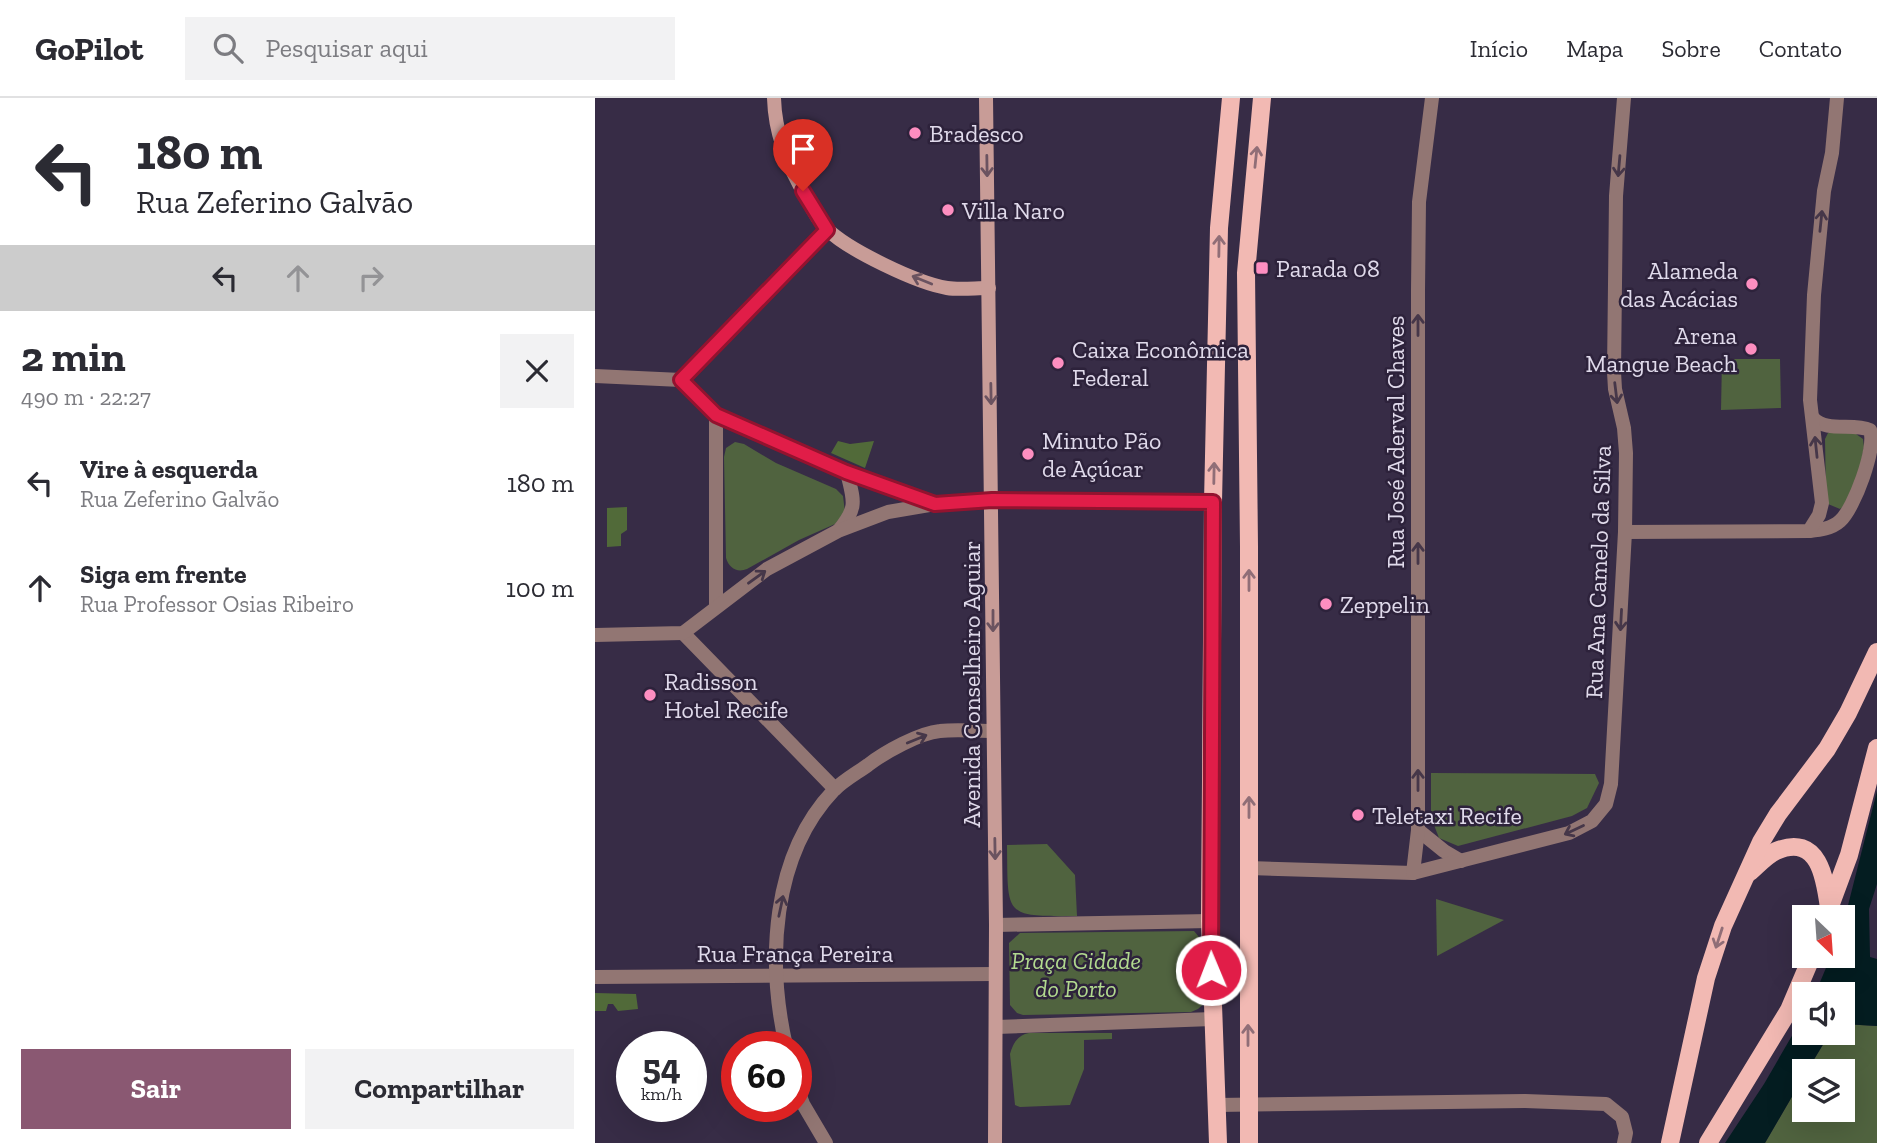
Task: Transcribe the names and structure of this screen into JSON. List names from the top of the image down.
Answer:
{
  "streets": {
    "main road": ["Avenida Conselheiro Aguiar"],
    "street": ["Rua José Aderval Chaves", "Rua Ana Camelo da Silva", "Rua França Pereira"]
  },
  "crossings": [
    ["Rua José Aderval Chaves", "Rua Ana Camelo da Silva"],
    ["Avenida Conselheiro Aguiar", "Rua França Pereira"]
  ],
  "one_way": ["Rua José Aderval Chaves", "Rua Ana Camelo da Silva", "Avenida Conselheiro Aguiar"],
  "parks": ["Praça Cidade do Porto"],
  "places": {
    "other": [
      "Bradesco",
      "Villa Naro",
      "Alameda das Acácias",
      "Arena Mangue Beach",
      "Caixa Econômica Federal",
      "Minuto Pão de Açúcar",
      "Zeppelin",
      "Radisson Hotel Recife",
      "Teletaxi Recife"
    ],
    "transit": ["Parada 08"]
  },
  "north": "bottom right",
  "page": {
    "header": "GoPilot",
    "search": "Pesquisar aqui",
    "nav": [
      "Início",
      "Mapa",
      "Sobre",
      "Contato"
    ],
    "turn": ["180 m", "Rua Zeferino Galvão"],
    "heading": ["2 min", "490 m · 22:27"],
    "list": [
      {
        "name": "Vire à esquerda",
        "note": "Rua Zeferino Galvão",
        "value": "180 m"
      },
      {
        "name": "Siga em frente",
        "note": "Rua Professor Osias Ribeiro",
        "value": "100 m"
      }
    ],
    "speed": "54 km/h",
    "limit": "60",
    "buttons": ["Sair", "Compartilhar"]
  }
}
